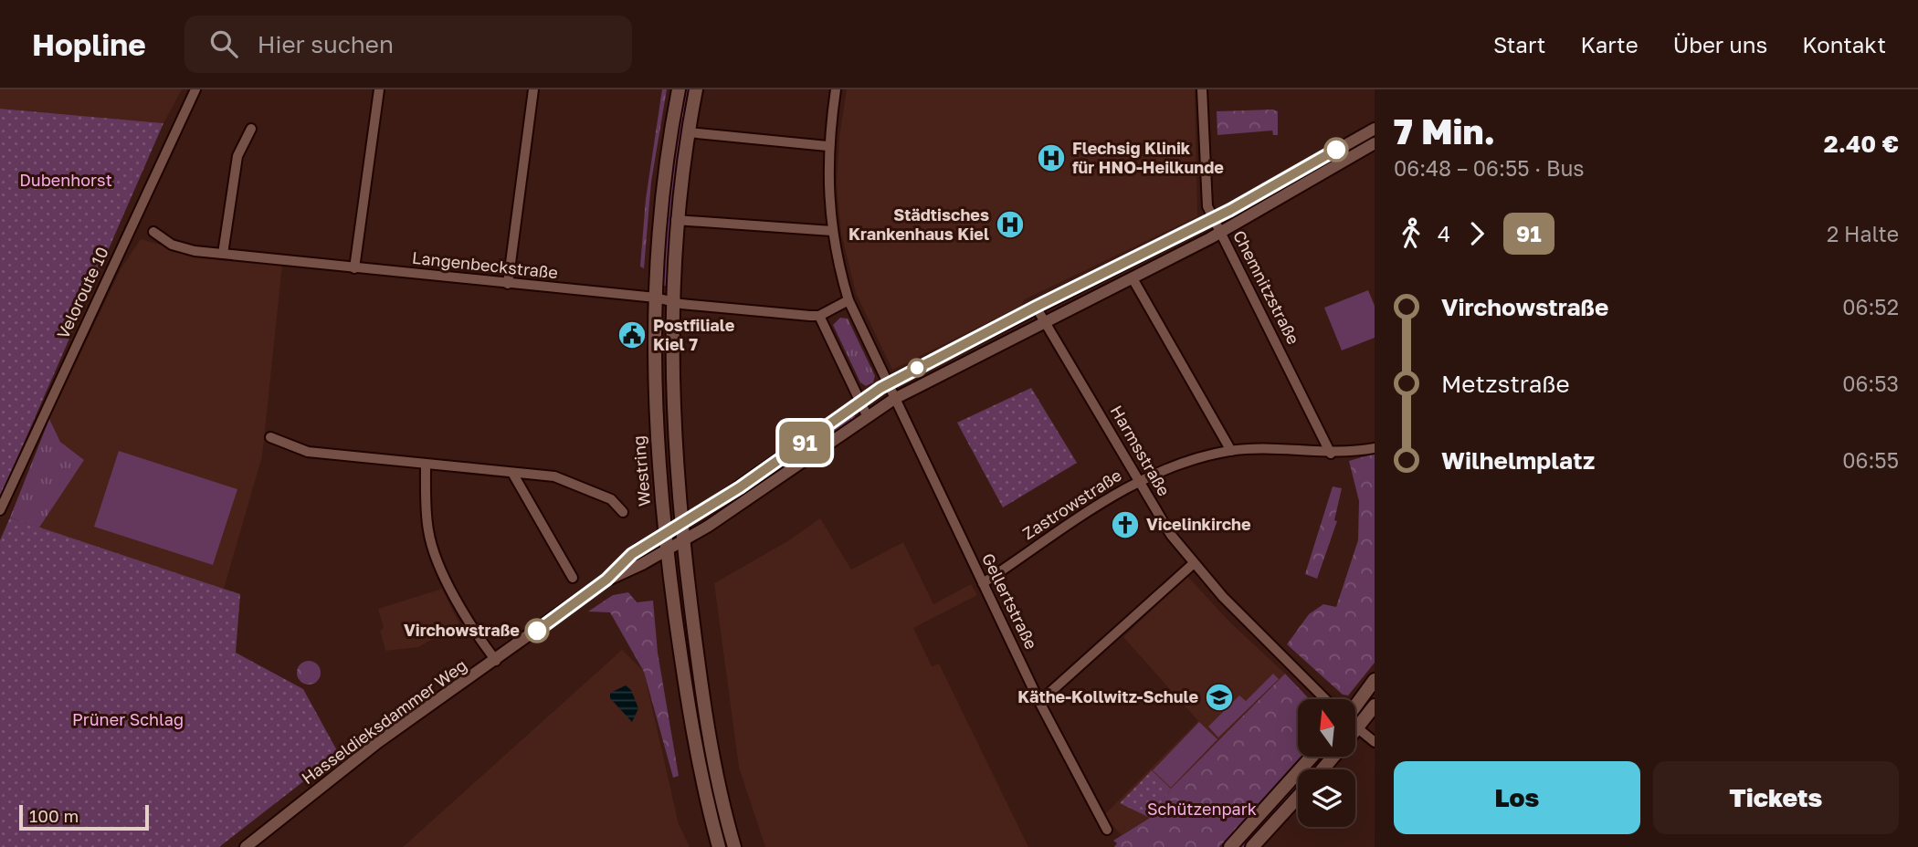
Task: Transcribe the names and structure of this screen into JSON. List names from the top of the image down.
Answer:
{
  "streets": {
    "main road": ["Westring"],
    "street": [
      "Langenbeckstraße",
      "Chemnitzstraße",
      "Veloroute 10",
      "Harmsstraße",
      "Zastrowstraße",
      "Gellertstraße",
      "Hasseldieksdammer Weg"
    ]
  },
  "crossings": [
    ["Langenbeckstraße", "Westring"],
    ["Chemnitzstraße", "Zastrowstraße"],
    ["Chemnitzstraße", "Hasseldieksdammer Weg"],
    ["Harmsstraße", "Zastrowstraße"],
    ["Harmsstraße", "Hasseldieksdammer Weg"],
    ["Westring", "Hasseldieksdammer Weg"],
    ["Zastrowstraße", "Gellertstraße"],
    ["Gellertstraße", "Hasseldieksdammer Weg"]
  ],
  "parks": ["Dubenhorst", "Prüner Schlag", "Schützenpark"],
  "places": {
    "hospital": ["Flechsig Klinik für HNO-Heilkunde", "Städtisches Krankenhaus Kiel"],
    "public building": ["Postfiliale Kiel 7"],
    "church": ["Vicelinkirche"],
    "other": ["Virchowstraße"],
    "school or university": ["Käthe-Kollwitz-Schule"]
  },
  "lines": ["bus line 91"],
  "scale_bar": "100 m",
  "north": "top",
  "page": {
    "header": "Hopline",
    "search": "Hier suchen",
    "nav": [
      "Start",
      "Karte",
      "Über uns",
      "Kontakt"
    ],
    "on_map": "91",
    "heading": ["7 Min.", "06:48 – 06:55 · Bus", "2.40 €"],
    "legs": ["4", "91", "2 Halte"],
    "list": [
      {
        "name": "Virchowstraße",
        "value": "06:52"
      },
      {
        "name": "Metzstraße",
        "value": "06:53"
      },
      {
        "name": "Wilhelmplatz",
        "value": "06:55"
      }
    ],
    "buttons": ["Los", "Tickets"],
    "scale": "100 m"
  }
}
